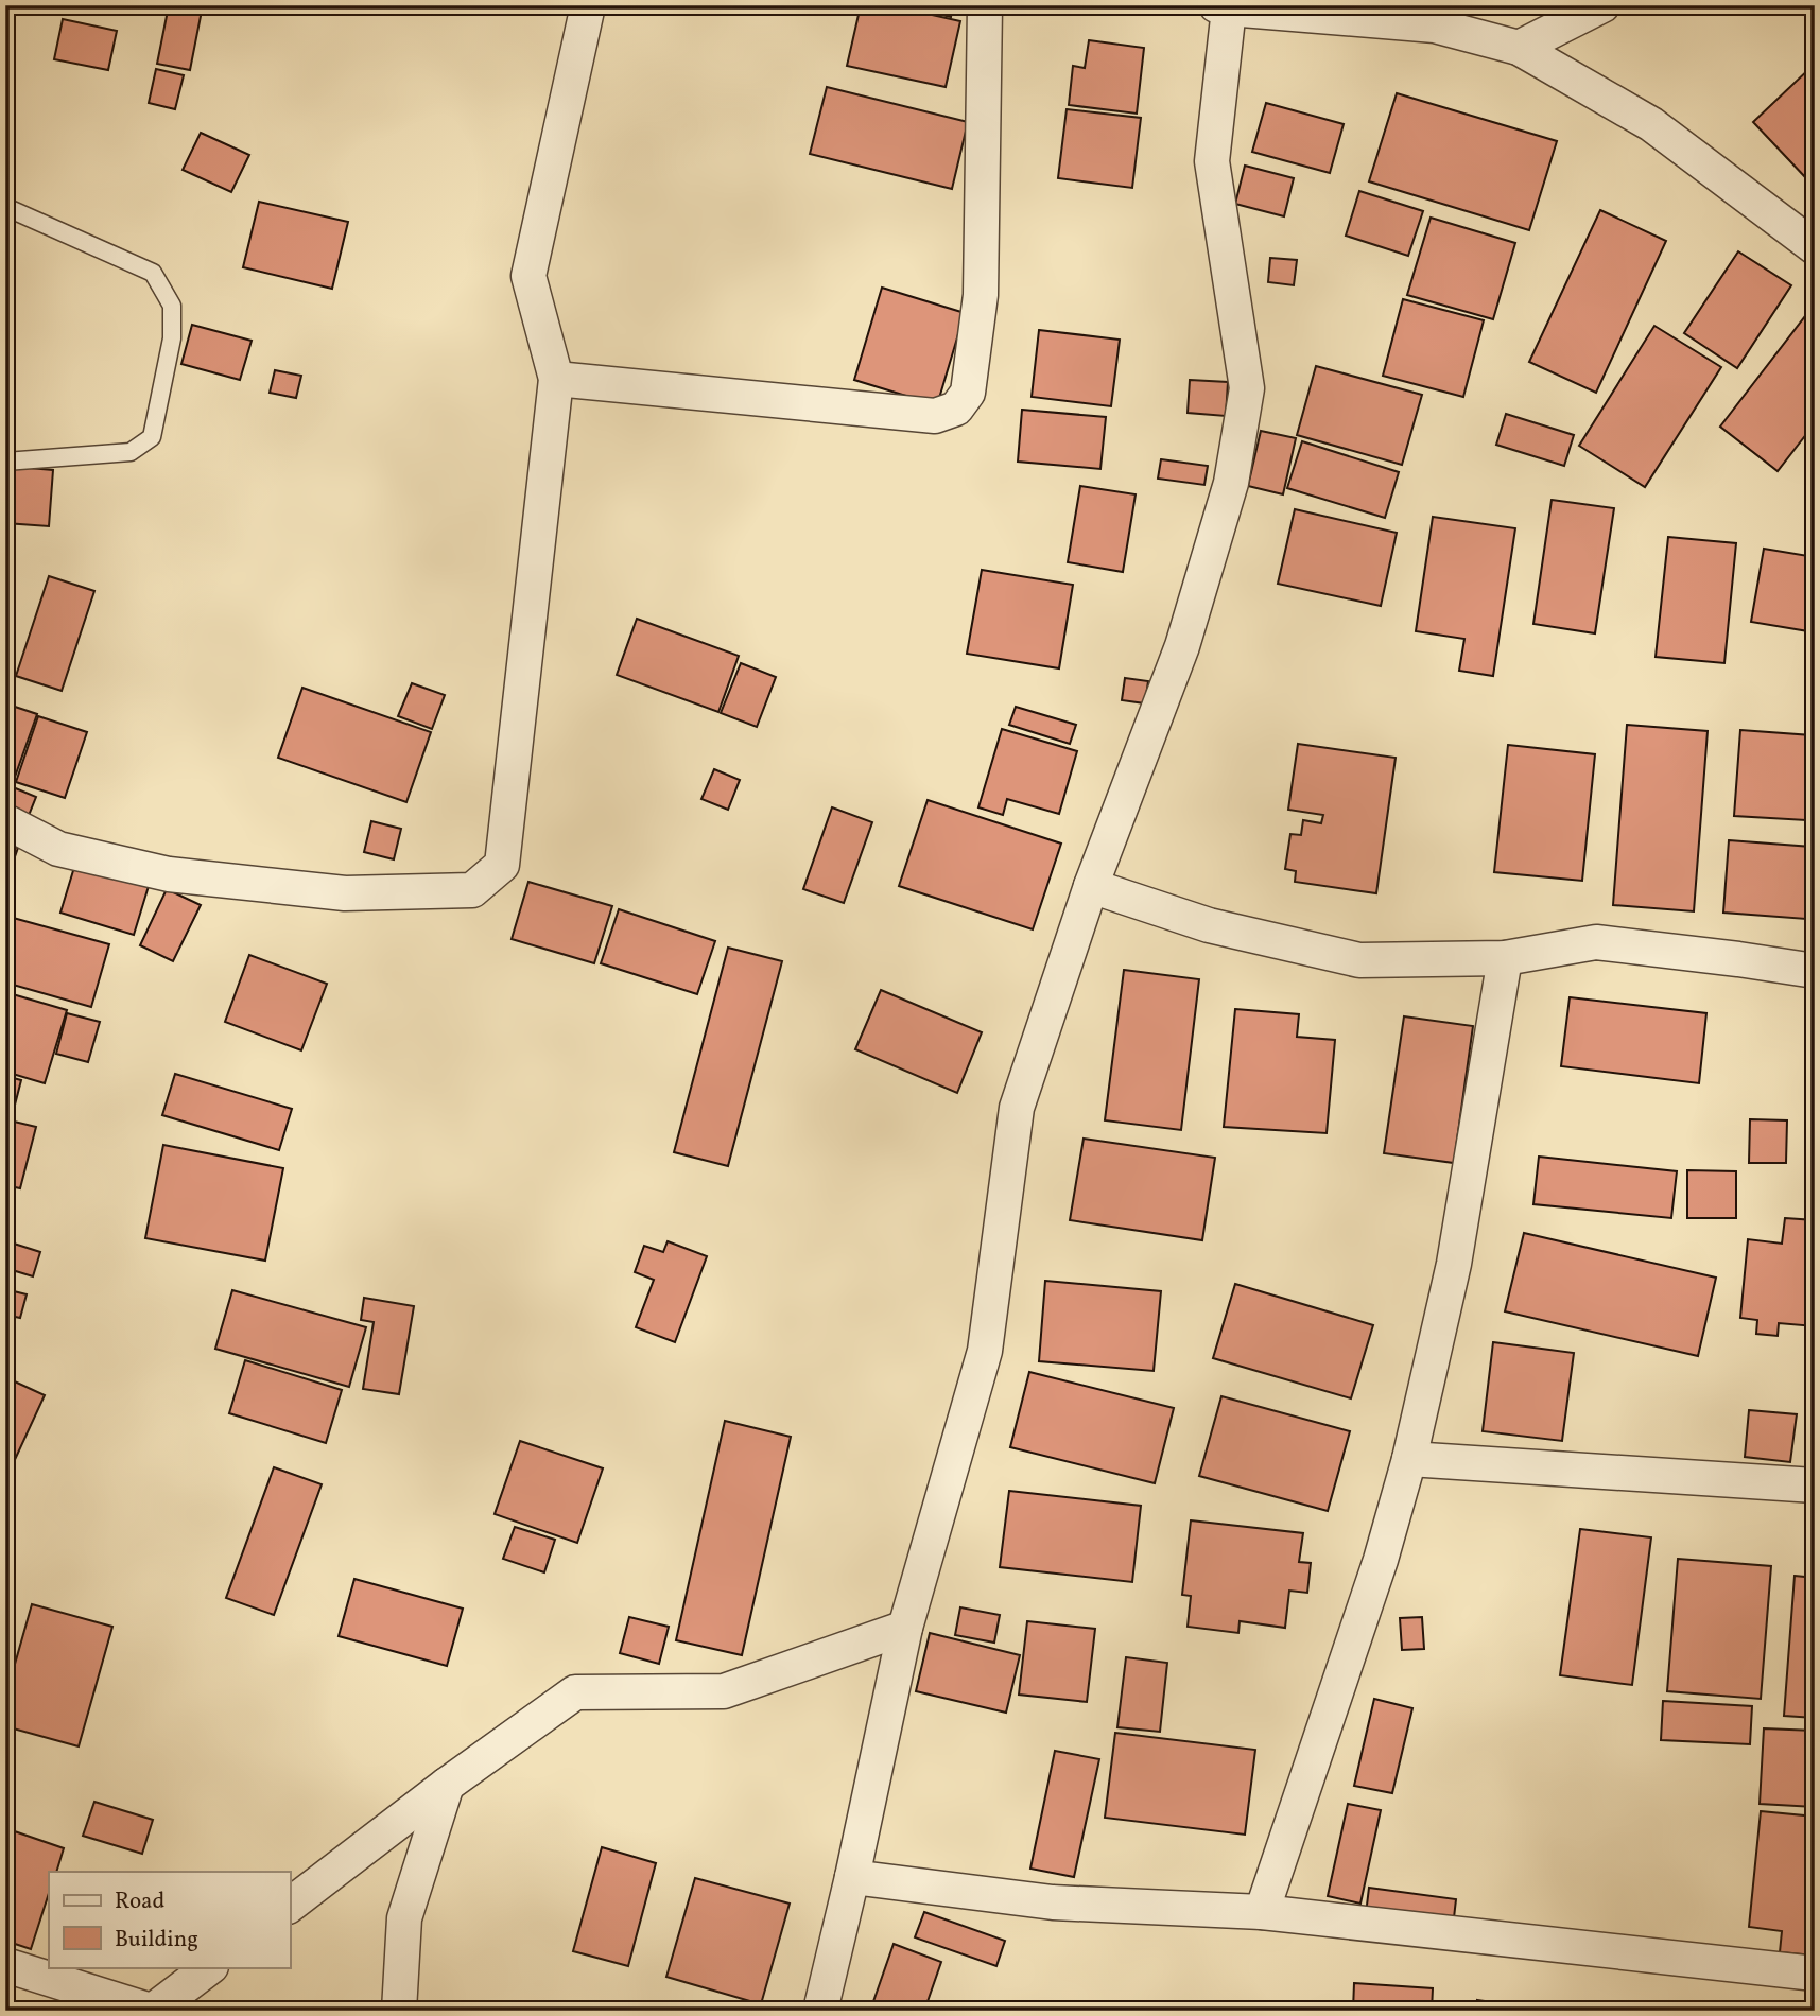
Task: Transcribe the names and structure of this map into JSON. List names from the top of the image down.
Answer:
{
  "legend": ["Road", "Building"]
}
